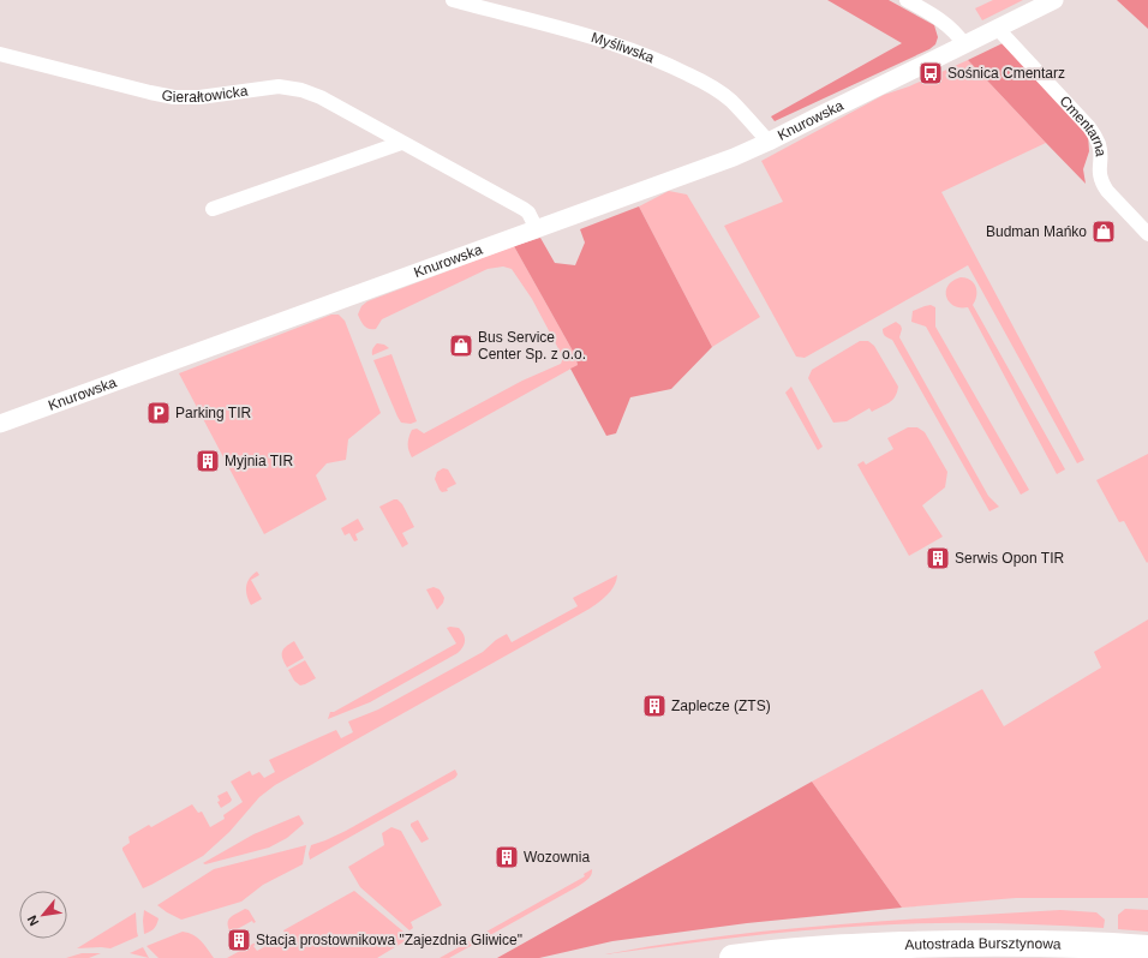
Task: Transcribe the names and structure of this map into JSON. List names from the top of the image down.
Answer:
{
  "streets": {
    "highway": ["Autostrada Bursztynowa"],
    "street": [
      "Myśliwska",
      "Gierałtowicka",
      "Knurowska",
      "Cmentarna"
    ]
  },
  "crossings": [
    ["Myśliwska", "Knurowska"],
    ["Gierałtowicka", "Knurowska"],
    ["Knurowska", "Cmentarna"]
  ],
  "places": {
    "bus stop": ["Sośnica Cmentarz"],
    "shop": ["Budman Mańko", "Bus Service Center Sp. z o.o."],
    "parking": ["Parking TIR"],
    "building": [
      "Myjnia TIR",
      "Serwis Opon TIR",
      "Zaplecze (ZTS)",
      "Wozownia",
      "Stacja prostownikowa \"Zajezdnia Gliwice\""
    ]
  },
  "north": "bottom left"
}
